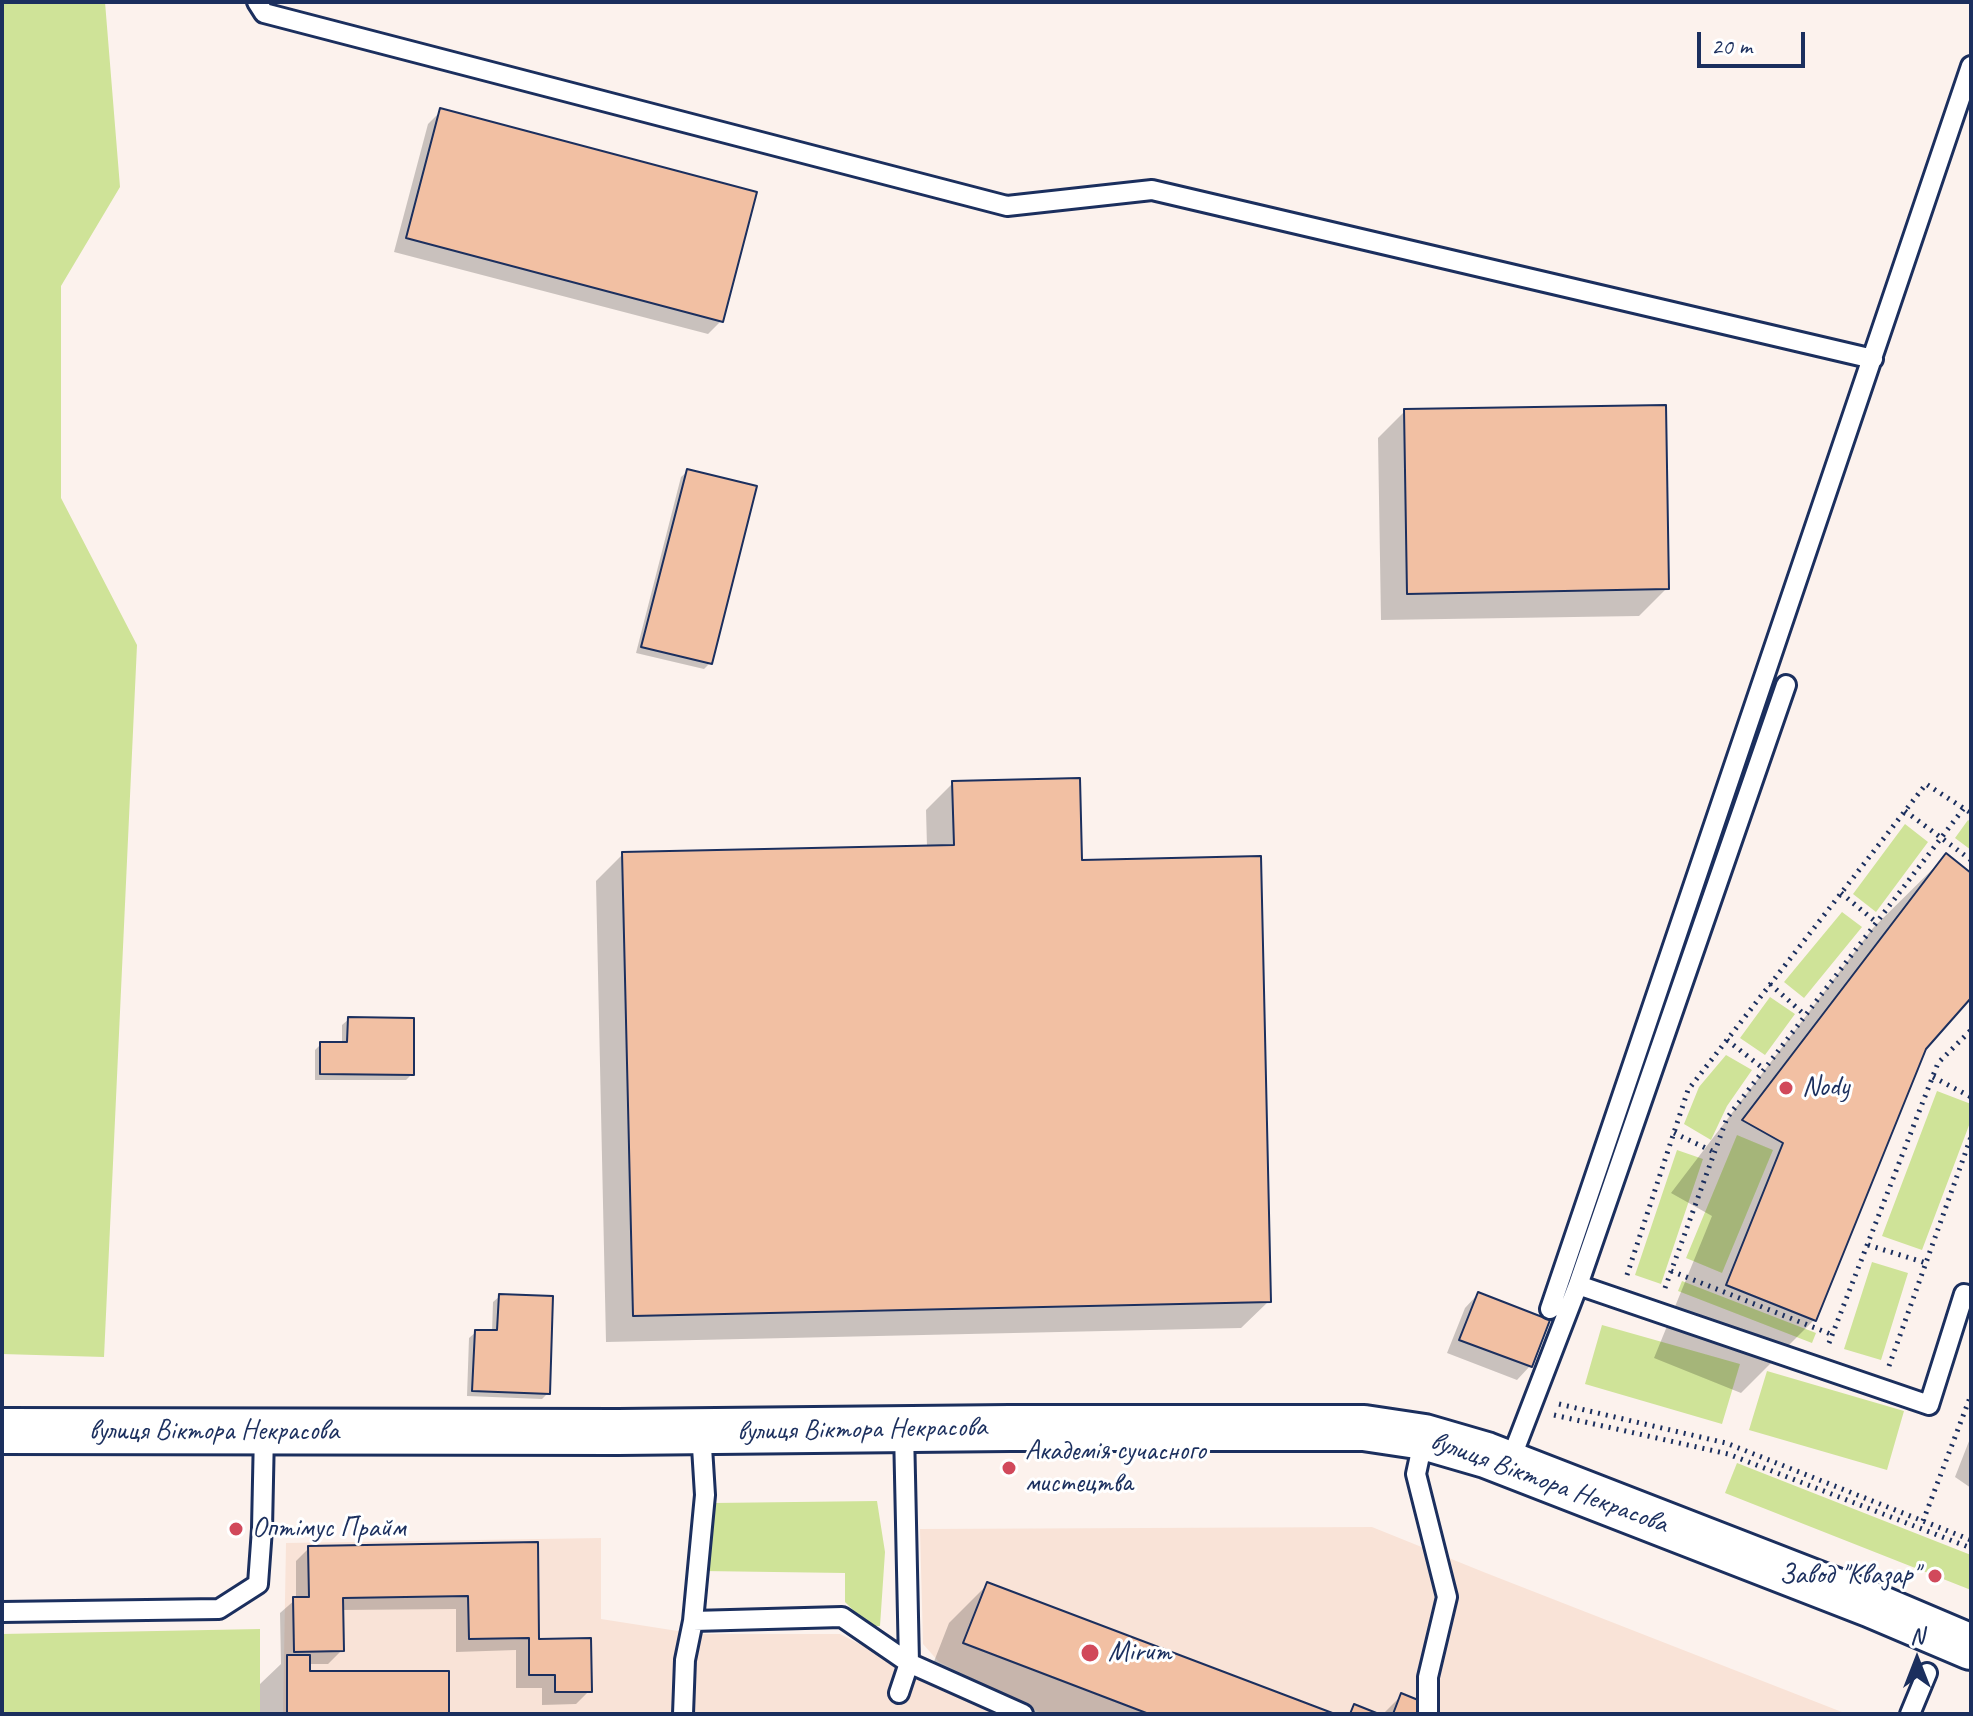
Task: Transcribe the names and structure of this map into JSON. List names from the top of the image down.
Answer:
{
  "streets": {
    "main road": ["вулиця Віктора Некрасова"]
  },
  "places": [
    "Nody",
    "Академія сучасного мистецтва",
    "Оптімус Прайм",
    "Завод \"Квазар\"",
    "Mirum"
  ],
  "scale_bar": "20 m",
  "north": "top"
}
